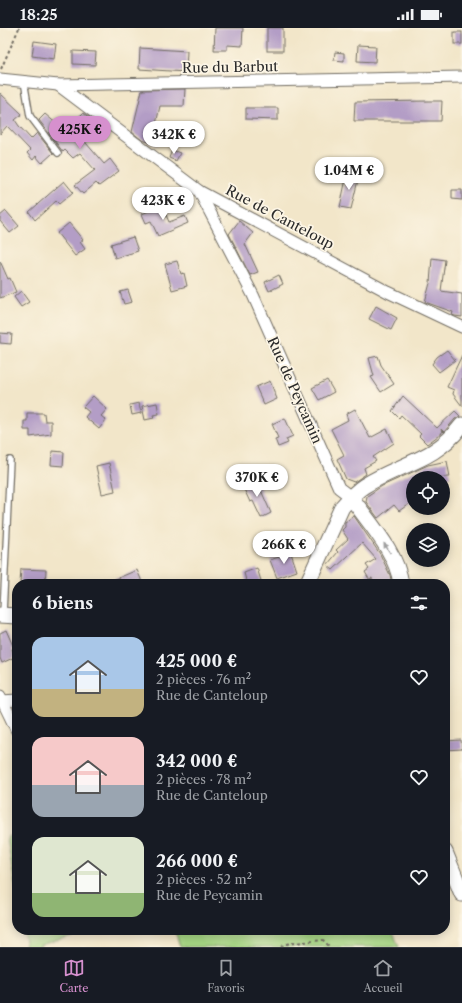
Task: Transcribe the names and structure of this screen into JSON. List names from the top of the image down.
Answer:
{
  "streets": {
    "street": ["Rue du Barbut", "Rue de Canteloup", "Rue de Peycamin"]
  },
  "crossings": [
    ["Rue du Barbut", "Rue de Canteloup"],
    ["Rue de Canteloup", "Rue de Peycamin"]
  ],
  "page": {
    "status": "18:25",
    "price": [
      "425K €",
      "342K €",
      "1.04M €",
      "423K €",
      "370K €",
      "266K €"
    ],
    "heading": "6 biens",
    "list": [
      {
        "name": "425 000 €",
        "note": "2 pièces · 76 m² · Rue de Canteloup"
      },
      {
        "name": "342 000 €",
        "note": "2 pièces · 78 m² · Rue de Canteloup"
      },
      {
        "name": "266 000 €",
        "note": "2 pièces · 52 m² · Rue de Peycamin"
      }
    ],
    "tabs": ["Carte", "Favoris", "Accueil"]
  }
}
